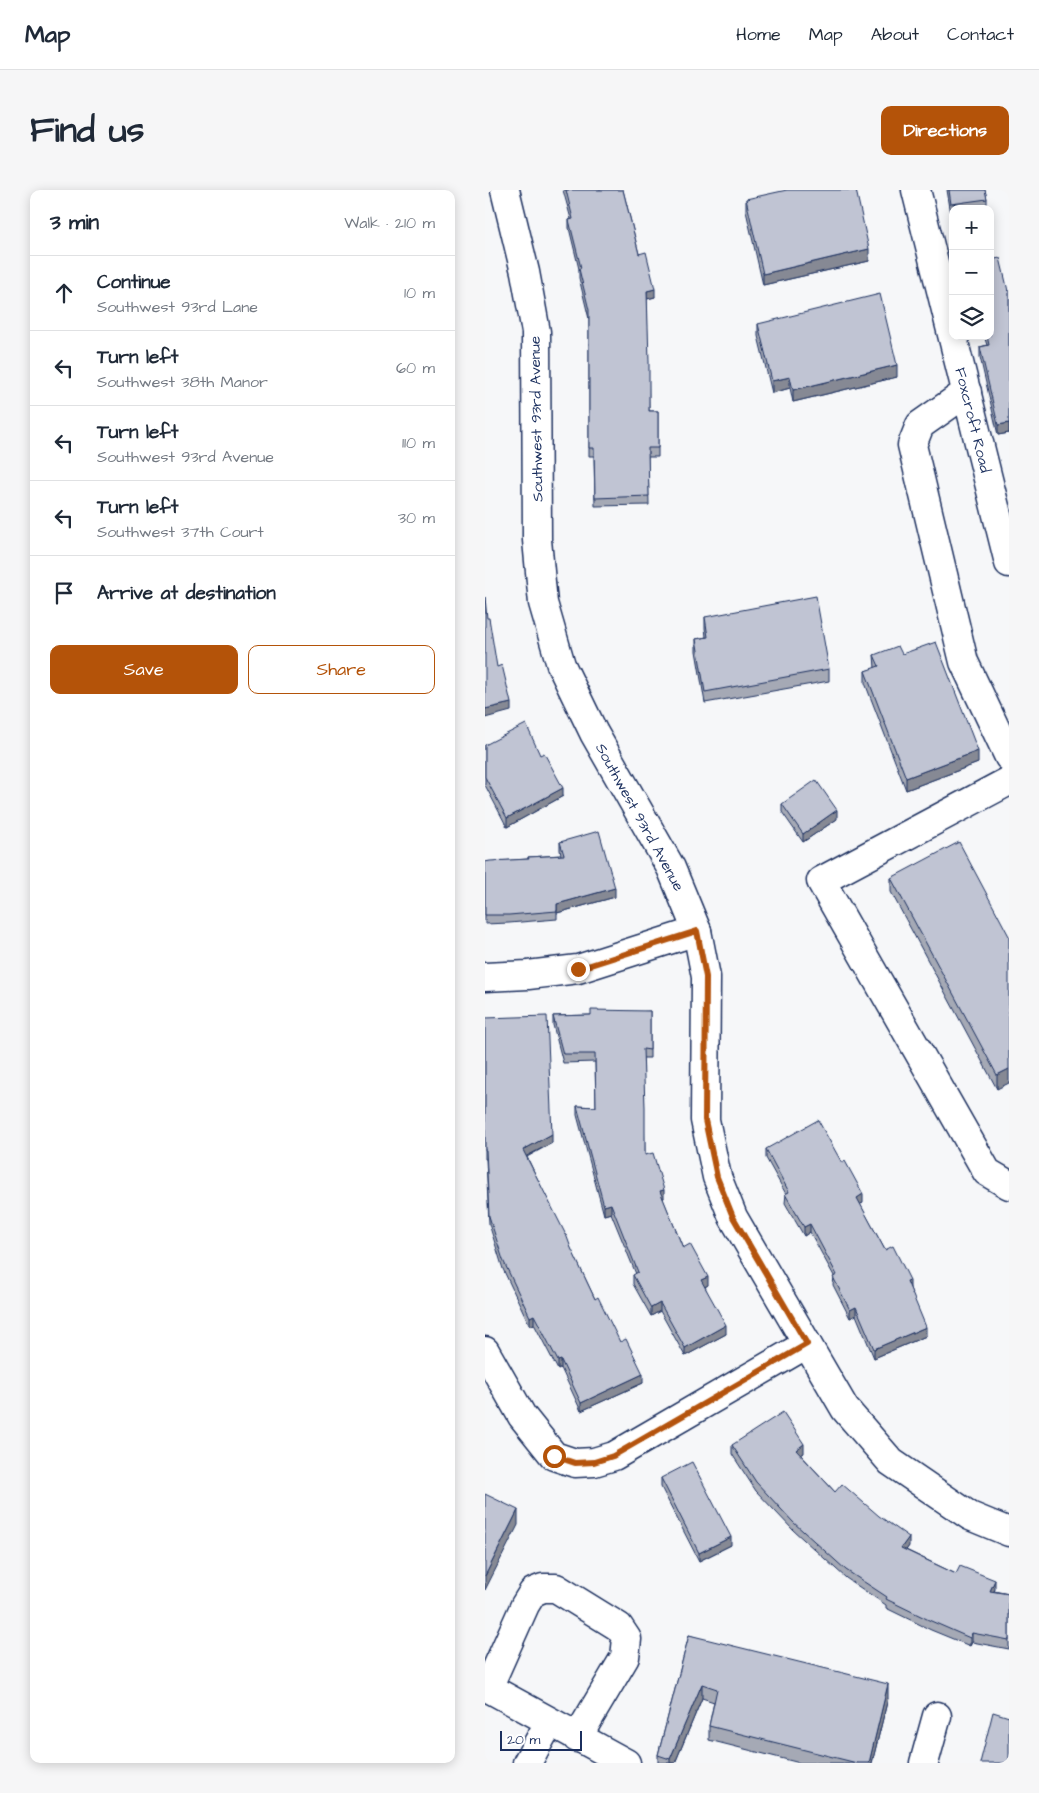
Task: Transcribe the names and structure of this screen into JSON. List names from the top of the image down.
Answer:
{
  "streets": {
    "street": ["Southwest 93rd Avenue", "Foxcroft Road"]
  },
  "scale_bar": "20 m",
  "page": {
    "header": "Map",
    "nav": [
      "Home",
      "Map",
      "About",
      "Contact"
    ],
    "title": "Find us",
    "buttons": [
      "Directions",
      ["Save", "Share"]
    ],
    "heading": ["3 min", "Walk · 210 m"],
    "map_buttons": ["+", "−"],
    "list": [
      ["Continue", "Southwest 93rd Lane", "10 m"],
      ["Turn left", "Southwest 38th Manor", "60 m"],
      ["Turn left", "Southwest 93rd Avenue", "110 m"],
      ["Turn left", "Southwest 37th Court", "30 m"],
      "Arrive at destination"
    ],
    "scale": "20 m"
  }
}
